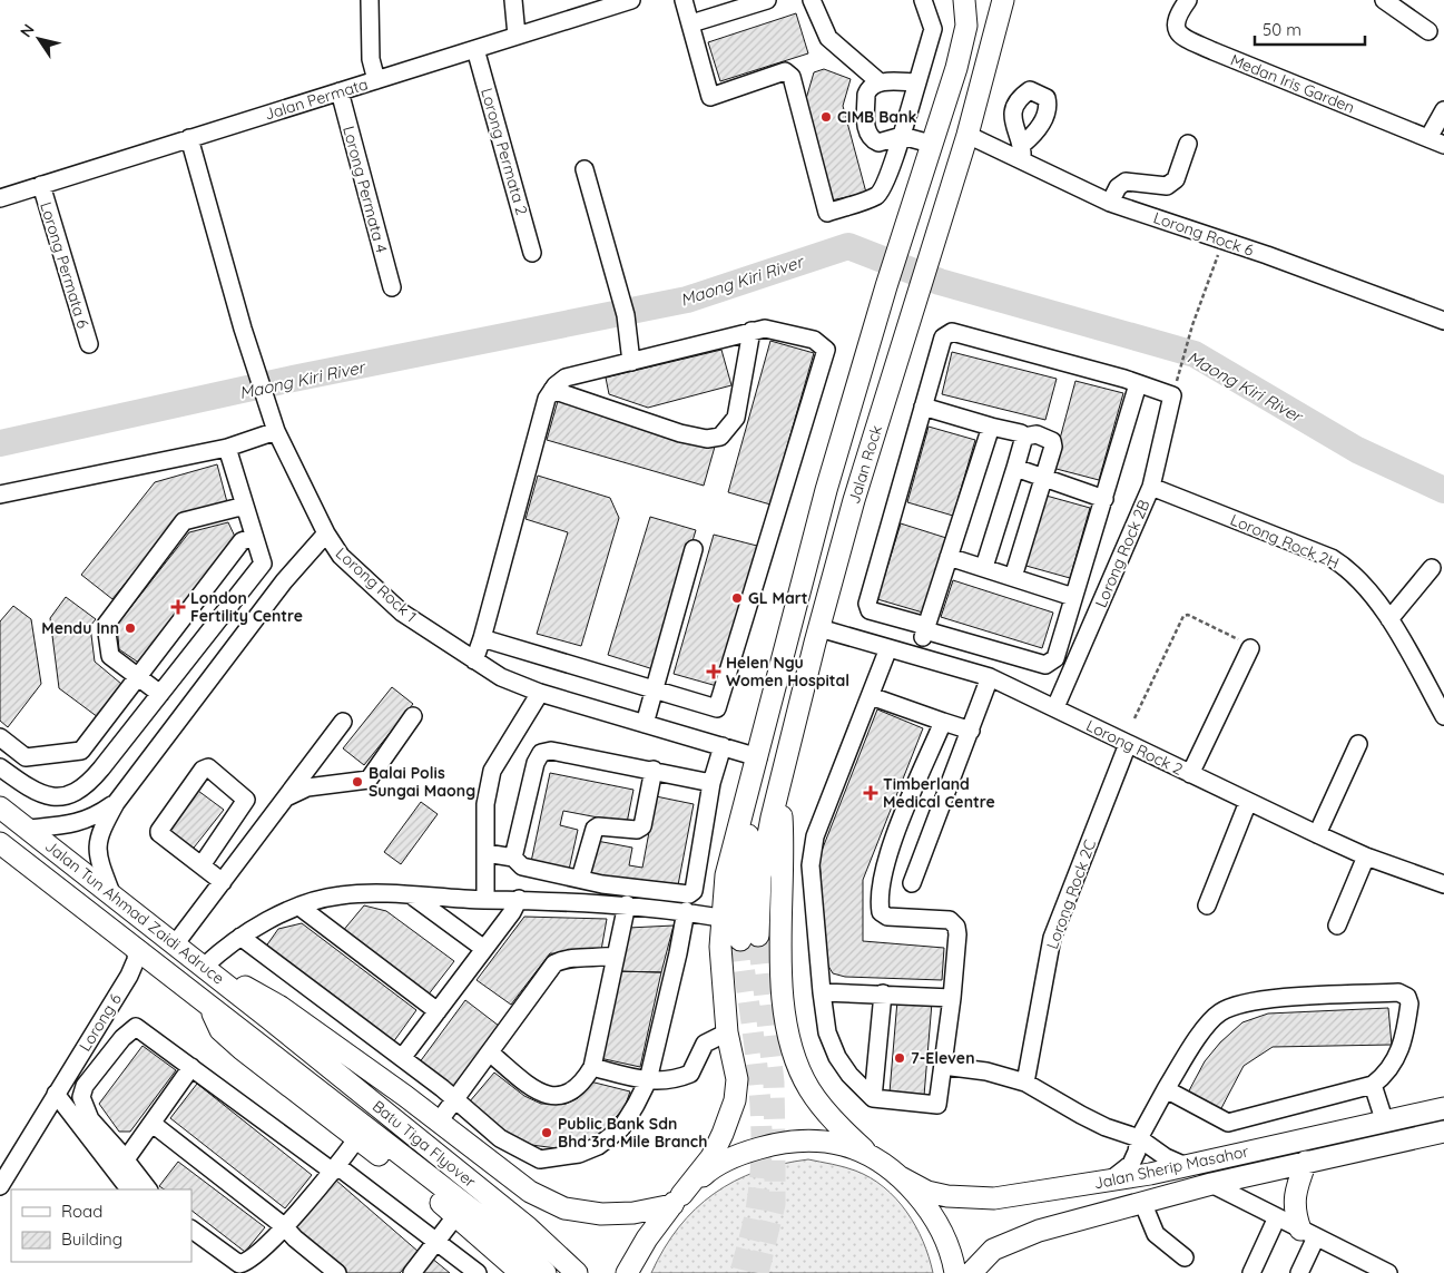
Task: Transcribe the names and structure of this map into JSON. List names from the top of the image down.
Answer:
{
  "streets": {
    "main road": [
      "Jalan Rock",
      "Jalan Tun Ahmad Zaidi Adruce",
      "Batu Tiga Flyover",
      "Jalan Sherip Masahor"
    ],
    "street": [
      "Medan Iris Garden",
      "Jalan Permata",
      "Lorong Permata 2",
      "Lorong Permata 4",
      "Lorong Rock 6",
      "Lorong Permata 6",
      "Lorong Rock 2H",
      "Lorong Rock 2B",
      "Lorong Rock 1",
      "Lorong Rock 2",
      "Lorong Rock 2C",
      "Lorong 6"
    ]
  },
  "crossings": [
    ["Jalan Permata", "Lorong Permata 2"],
    ["Jalan Permata", "Lorong Permata 4"],
    ["Jalan Permata", "Lorong Permata 6"],
    ["Jalan Permata", "Lorong Rock 1"],
    ["Lorong Rock 6", "Jalan Rock"],
    ["Jalan Rock", "Lorong Rock 1"],
    ["Jalan Rock", "Lorong Rock 2"],
    ["Lorong Rock 2H", "Lorong Rock 2B"],
    ["Lorong Rock 2B", "Lorong Rock 2"],
    ["Lorong Rock 2", "Lorong Rock 2C"],
    ["Jalan Tun Ahmad Zaidi Adruce", "Lorong 6"],
    ["Jalan Tun Ahmad Zaidi Adruce", "Batu Tiga Flyover"]
  ],
  "water": ["Maong Kiri River"],
  "places": {
    "other": [
      "CIMB Bank",
      "GL Mart",
      "Mendu Inn",
      "Balai Polis Sungai Maong",
      "7-Eleven",
      "Public Bank Sdn Bhd 3rd Mile Branch"
    ],
    "health": ["London Fertility Centre", "Helen Ngu Women Hospital", "Timberland Medical Centre"]
  },
  "legend": ["Road", "Building"],
  "scale_bar": "50 m",
  "north": "top left"
}
